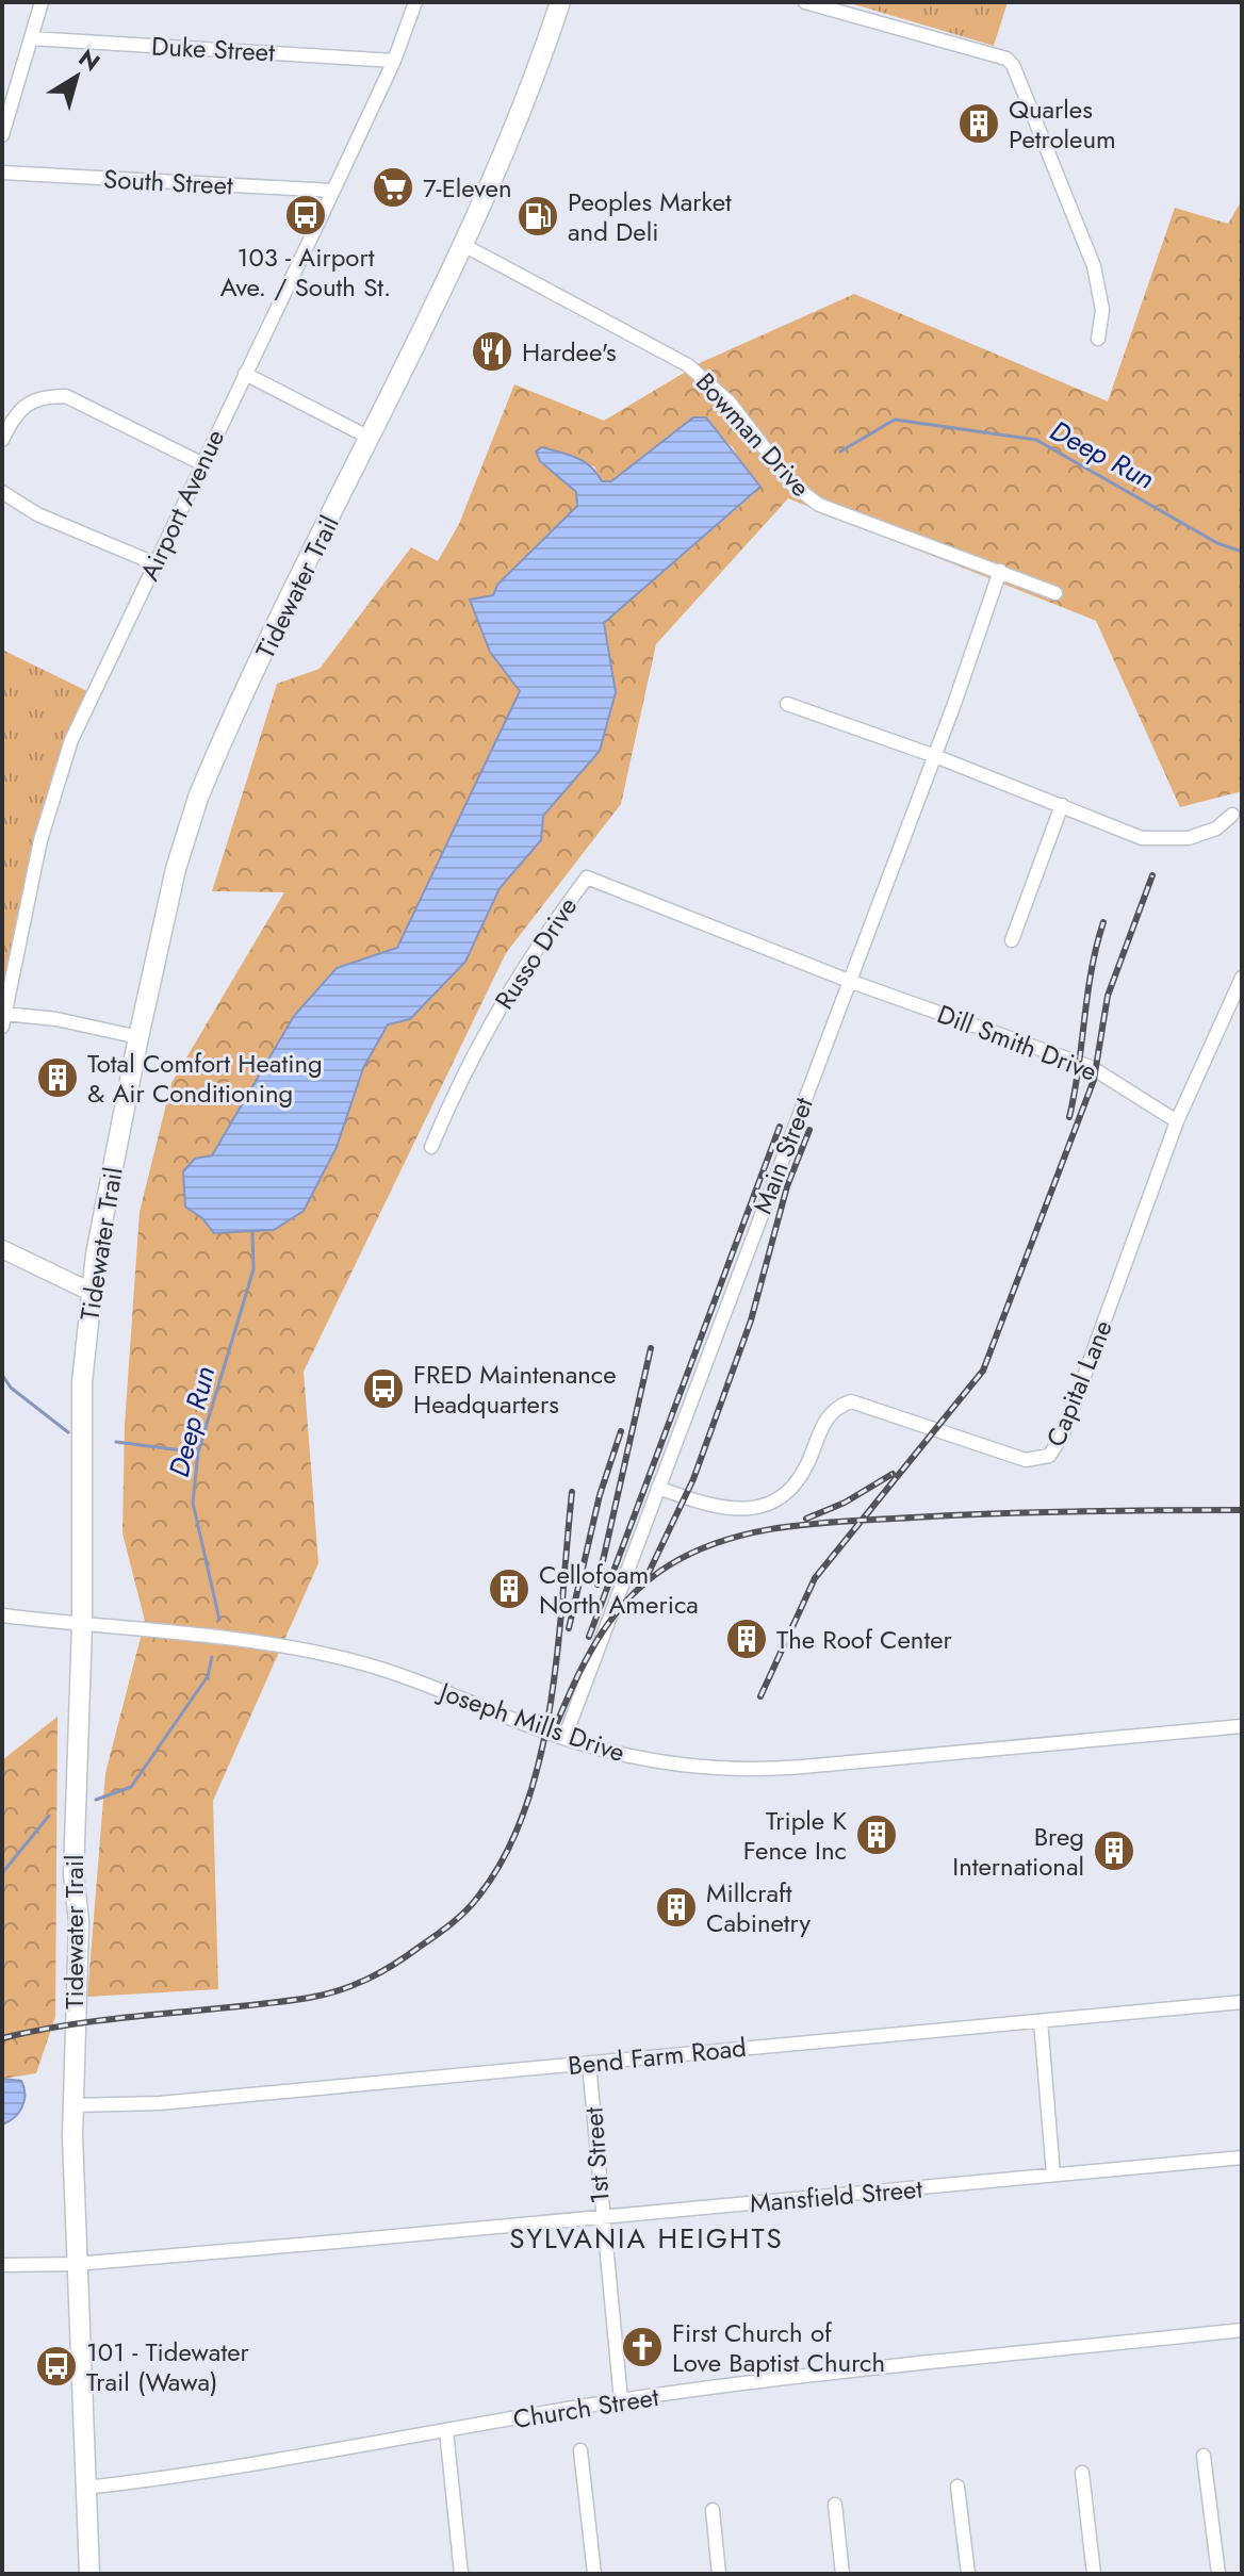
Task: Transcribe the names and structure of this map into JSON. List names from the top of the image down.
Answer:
{
  "streets": {
    "main road": ["Tidewater Trail"],
    "street": [
      "Duke Street",
      "South Street",
      "Bowman Drive",
      "Airport Avenue",
      "Russo Drive",
      "Dill Smith Drive",
      "Main Street",
      "Capital Lane",
      "Joseph Mills Drive",
      "Bend Farm Road",
      "1st Street",
      "Mansfield Street",
      "Church Street"
    ]
  },
  "crossings": [
    ["Duke Street", "Airport Avenue"],
    ["South Street", "Airport Avenue"],
    ["Bowman Drive", "Tidewater Trail"],
    ["Bowman Drive", "Main Street"],
    ["Tidewater Trail", "Joseph Mills Drive"],
    ["Tidewater Trail", "Bend Farm Road"],
    ["Tidewater Trail", "Mansfield Street"],
    ["Tidewater Trail", "Church Street"],
    ["Russo Drive", "Dill Smith Drive"],
    ["Russo Drive", "Main Street"],
    ["Dill Smith Drive", "Main Street"],
    ["Dill Smith Drive", "Capital Lane"],
    ["Main Street", "Capital Lane"],
    ["Main Street", "Joseph Mills Drive"],
    ["Bend Farm Road", "1st Street"],
    ["1st Street", "Mansfield Street"],
    ["1st Street", "Church Street"]
  ],
  "districts": ["SYLVANIA HEIGHTS"],
  "water": ["Deep Run"],
  "places": {
    "building": [
      "Quarles Petroleum",
      "Total Comfort Heating & Air Conditioning",
      "Cellofoam North America",
      "The Roof Center",
      "Triple K Fence Inc",
      "Breg International",
      "Millcraft Cabinetry"
    ],
    "supermarket": ["7-Eleven"],
    "bus stop": ["103 - Airport Ave. / South St.", "FRED Maintenance Headquarters", "101 - Tidewater Trail (Wawa)"],
    "fuel station": ["Peoples Market and Deli"],
    "restaurant": ["Hardee's"],
    "church": ["First Church of Love Baptist Church"]
  },
  "north": "top right"
}
